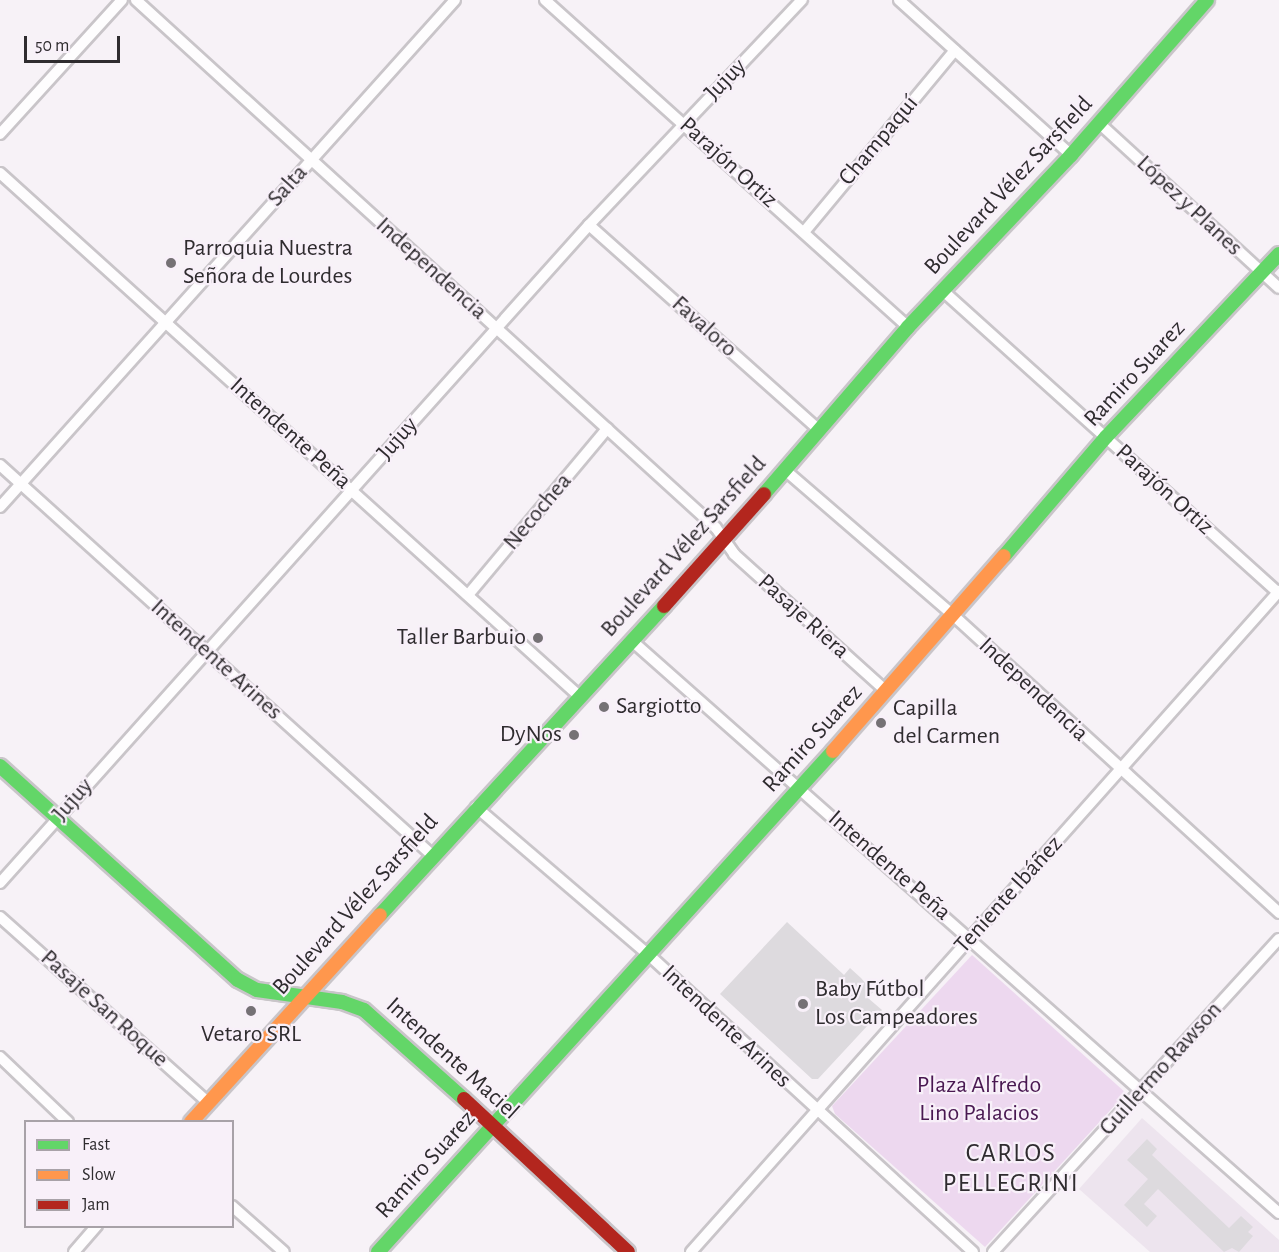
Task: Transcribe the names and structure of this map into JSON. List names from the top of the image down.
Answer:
{
  "streets": {
    "street": [
      "Jujuy",
      "Champaquí",
      "Parajón Ortiz",
      "Salta",
      "Boulevard Vélez Sarsfield",
      "López y Planes",
      "Independencia",
      "Favaloro",
      "Ramiro Suarez",
      "Intendente Peña",
      "Necochea",
      "Pasaje Riera",
      "Intendente Arines",
      "Teniente Ibáñez",
      "Pasaje San Roque",
      "Intendente Maciel",
      "Guillermo Rawson"
    ]
  },
  "crossings": [
    ["Jujuy", "Parajón Ortiz"],
    ["Jujuy", "Independencia"],
    ["Jujuy", "Favaloro"],
    ["Jujuy", "Intendente Peña"],
    ["Jujuy", "Intendente Arines"],
    ["Jujuy", "Intendente Maciel"],
    ["Champaquí", "Parajón Ortiz"],
    ["Parajón Ortiz", "Boulevard Vélez Sarsfield"],
    ["Parajón Ortiz", "Ramiro Suarez"],
    ["Parajón Ortiz", "Teniente Ibáñez"],
    ["Salta", "Independencia"],
    ["Salta", "Intendente Peña"],
    ["Salta", "Intendente Arines"],
    ["Boulevard Vélez Sarsfield", "López y Planes"],
    ["Boulevard Vélez Sarsfield", "Independencia"],
    ["Boulevard Vélez Sarsfield", "Favaloro"],
    ["Boulevard Vélez Sarsfield", "Intendente Peña"],
    ["Boulevard Vélez Sarsfield", "Pasaje Riera"],
    ["Boulevard Vélez Sarsfield", "Intendente Arines"],
    ["Boulevard Vélez Sarsfield", "Pasaje San Roque"],
    ["Boulevard Vélez Sarsfield", "Intendente Maciel"],
    ["López y Planes", "Ramiro Suarez"],
    ["Independencia", "Ramiro Suarez"],
    ["Independencia", "Necochea"],
    ["Independencia", "Pasaje Riera"],
    ["Independencia", "Teniente Ibáñez"],
    ["Ramiro Suarez", "Intendente Peña"],
    ["Ramiro Suarez", "Pasaje Riera"],
    ["Ramiro Suarez", "Intendente Arines"],
    ["Ramiro Suarez", "Intendente Maciel"],
    ["Intendente Peña", "Necochea"],
    ["Intendente Peña", "Teniente Ibáñez"],
    ["Intendente Peña", "Guillermo Rawson"],
    ["Intendente Arines", "Teniente Ibáñez"]
  ],
  "districts": ["CARLOS PELLEGRINI"],
  "parks": ["Plaza Alfredo Lino Palacios"],
  "places": [
    "Parroquia Nuestra Señora de Lourdes",
    "Taller Barbuio",
    "Sargiotto",
    "Capilla del Carmen",
    "DyNos",
    "Baby Fútbol Los Campeadores",
    "Vetaro SRL"
  ],
  "legend": ["Fast", "Slow", "Jam"],
  "scale_bar": "50 m"
}
